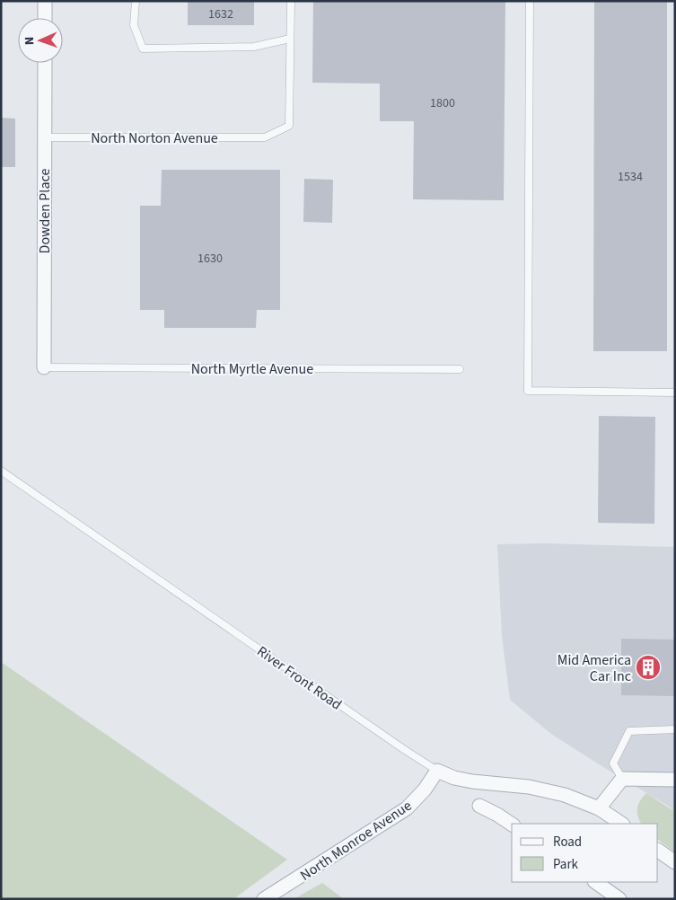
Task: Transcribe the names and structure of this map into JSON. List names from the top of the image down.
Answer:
{
  "streets": {
    "street": ["Dowden Place", "River Front Road", "North Monroe Avenue"],
    "lane": ["North Norton Avenue", "North Myrtle Avenue"]
  },
  "crossings": [
    ["North Norton Avenue", "Dowden Place"],
    ["Dowden Place", "North Myrtle Avenue"],
    ["River Front Road", "North Monroe Avenue"]
  ],
  "places": {
    "building": ["Mid America Car Inc"]
  },
  "house_numbers": [
    "1632",
    "1800",
    "1534",
    "1630"
  ],
  "legend": ["Road", "Park"],
  "north": "left"
}
